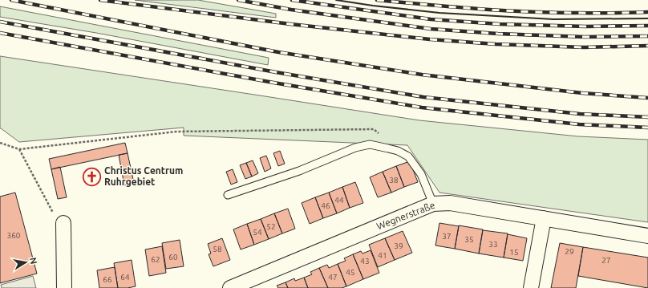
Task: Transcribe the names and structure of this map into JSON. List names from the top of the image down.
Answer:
{
  "streets": {
    "street": ["Wegnerstraße"]
  },
  "places": {
    "church": ["Christus Centrum Ruhrgebiet"]
  },
  "house_numbers": [
    "38",
    "44",
    "46",
    "52",
    "54",
    "360",
    "37",
    "35",
    "33",
    "39",
    "58",
    "29",
    "15",
    "41",
    "60",
    "62",
    "27",
    "43",
    "45",
    "64",
    "47",
    "66"
  ],
  "north": "right"
}
